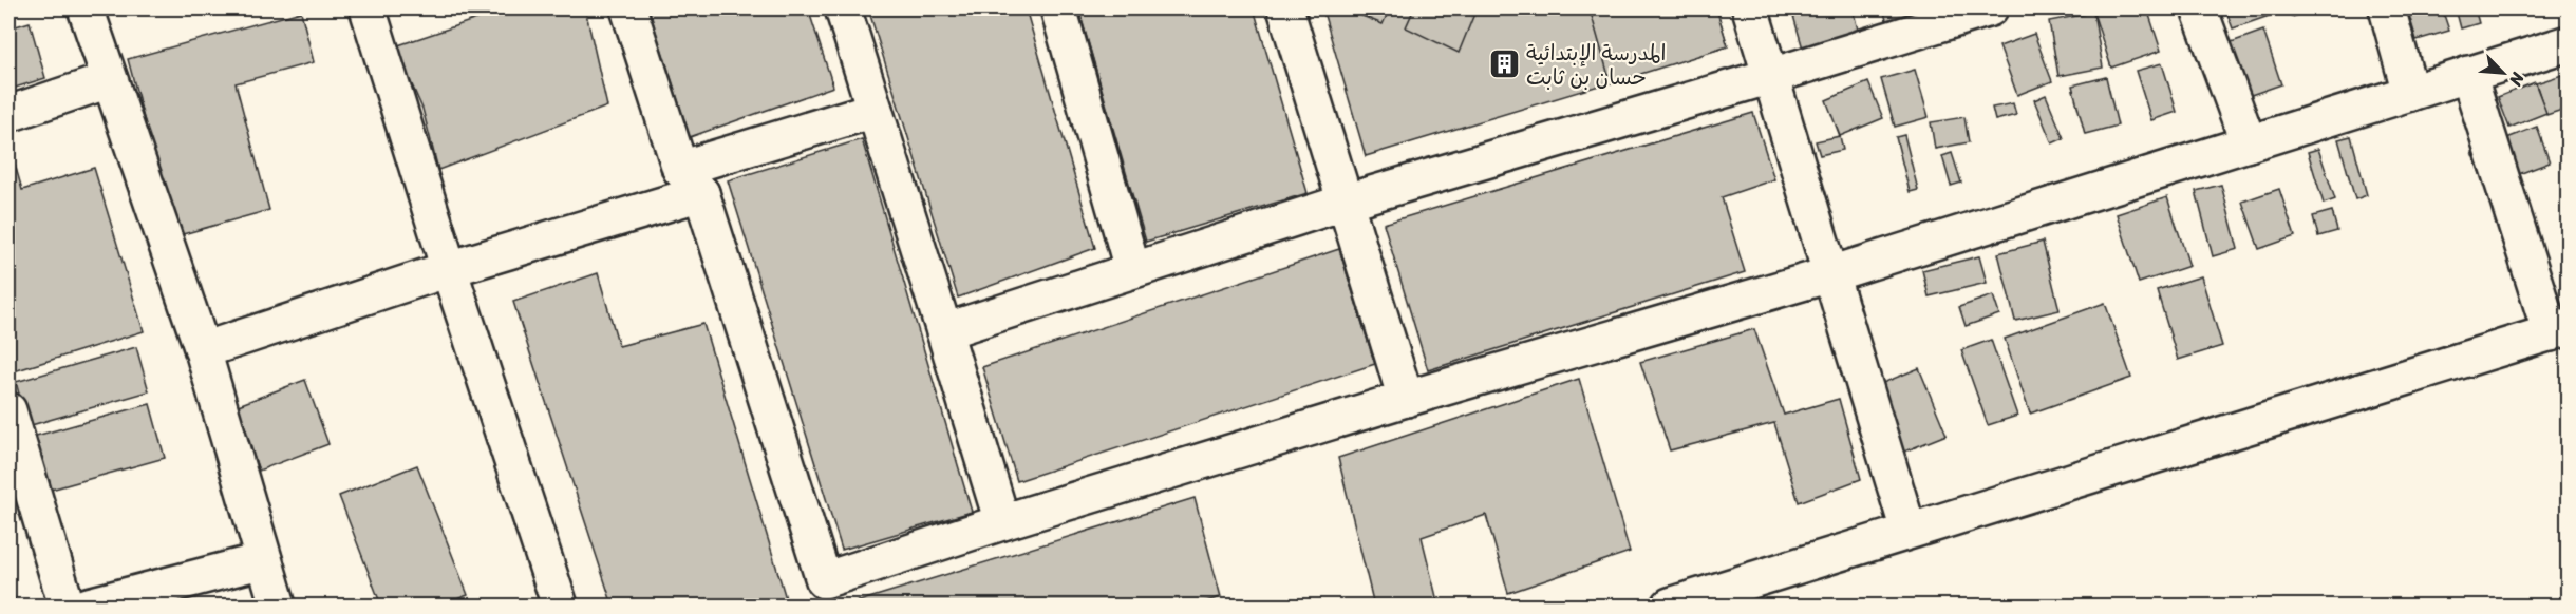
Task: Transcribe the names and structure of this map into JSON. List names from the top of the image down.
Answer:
{
  "places": {
    "building": ["المدرسة الإبتدائية حسان بن ثابت"]
  },
  "north": "bottom right"
}
